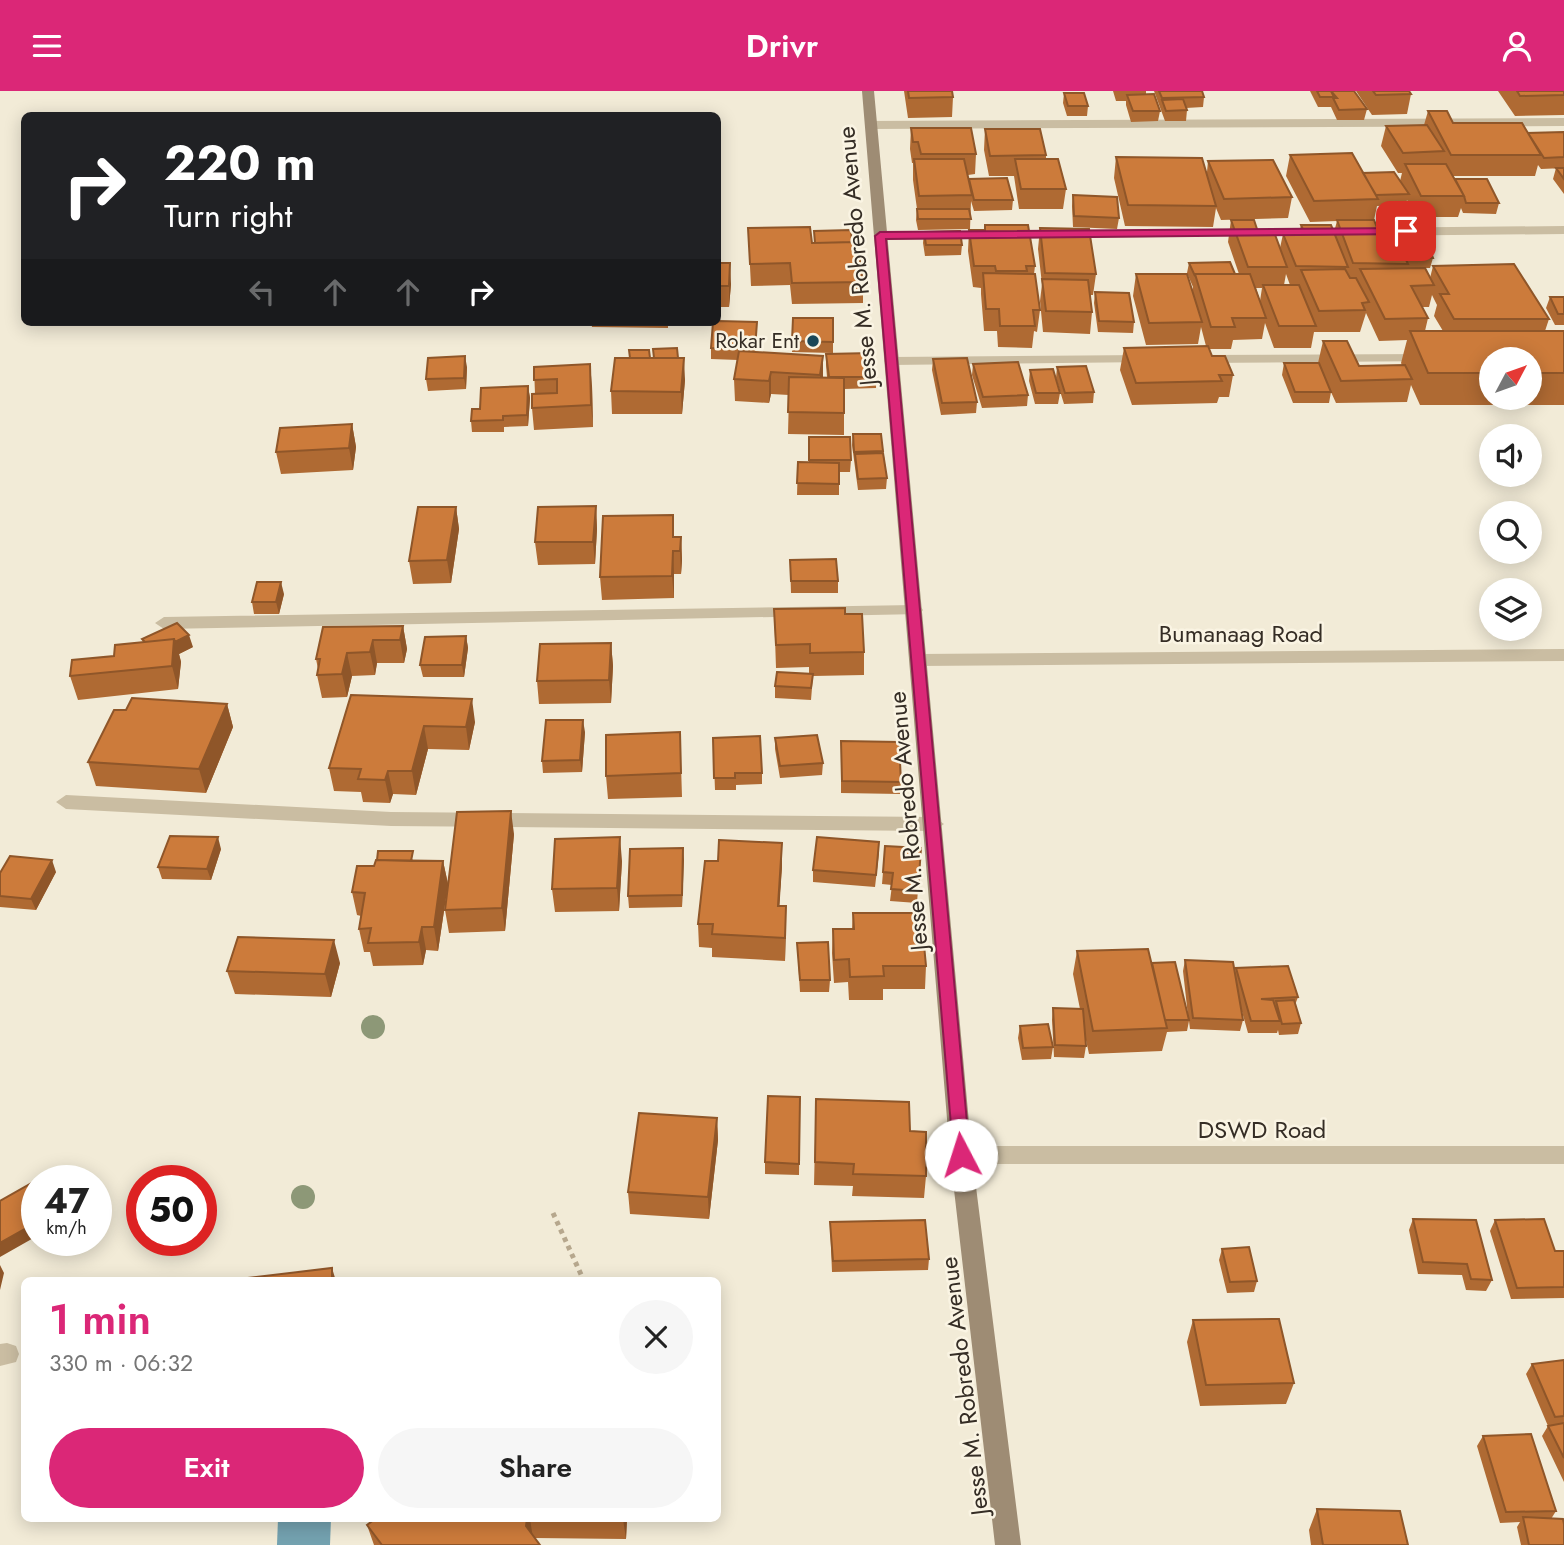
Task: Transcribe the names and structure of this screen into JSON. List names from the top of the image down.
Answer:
{
  "streets": {
    "main road": ["Jesse M. Robredo Avenue"],
    "street": ["Bumanaag Road", "DSWD Road"]
  },
  "crossings": [
    ["Jesse M. Robredo Avenue", "Bumanaag Road"],
    ["Jesse M. Robredo Avenue", "DSWD Road"]
  ],
  "places": ["Rokar Ent"],
  "north": "top right",
  "page": {
    "header": "Drivr",
    "turn": ["220 m", "Turn right"],
    "speed": "47 km/h",
    "limit": "50",
    "heading": ["1 min", "330 m · 06:32"],
    "buttons": ["Exit", "Share"]
  }
}
